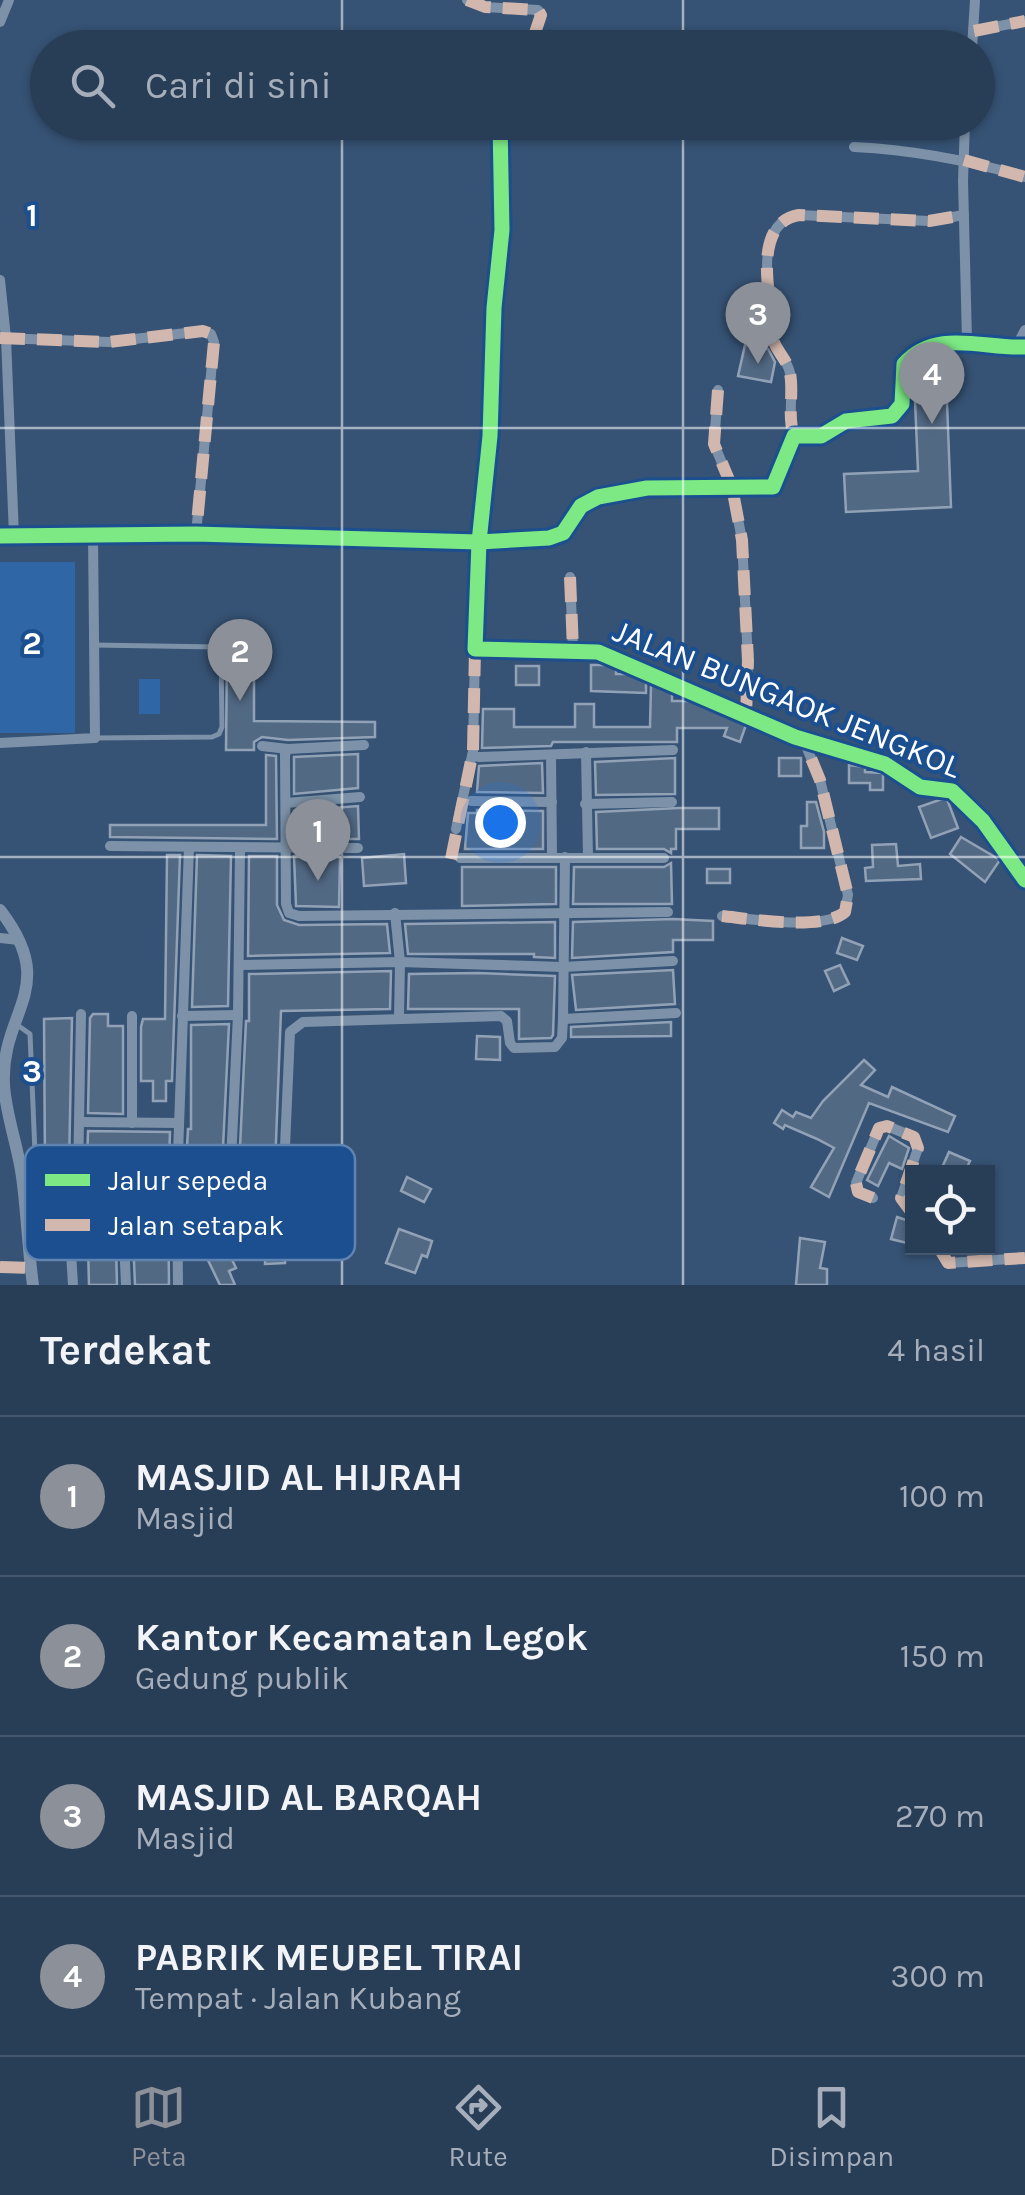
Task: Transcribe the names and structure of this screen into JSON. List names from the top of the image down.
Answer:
{
  "streets": {
    "street": ["JALAN BUNGAOK JENGKOL"]
  },
  "legend": ["Jalur sepeda", "Jalan setapak"],
  "page": {
    "search": "Cari di sini",
    "pins": [
      "3",
      "4",
      "2",
      "1"
    ],
    "heading": ["Terdekat", "4 hasil"],
    "list": [
      {
        "mark": "1",
        "name": "MASJID AL HIJRAH",
        "note": "Masjid",
        "value": "100 m"
      },
      {
        "mark": "2",
        "name": "Kantor Kecamatan Legok",
        "note": "Gedung publik",
        "value": "150 m"
      },
      {
        "mark": "3",
        "name": "MASJID AL BARQAH",
        "note": "Masjid",
        "value": "270 m"
      },
      {
        "mark": "4",
        "name": "PABRIK MEUBEL TIRAI",
        "note": "Tempat · Jalan Kubang",
        "value": "300 m"
      }
    ],
    "nav": ["Peta", "Rute", "Disimpan"]
  },
  "grid": {
    "rows": ["1", "2", "3"]
  }
}
